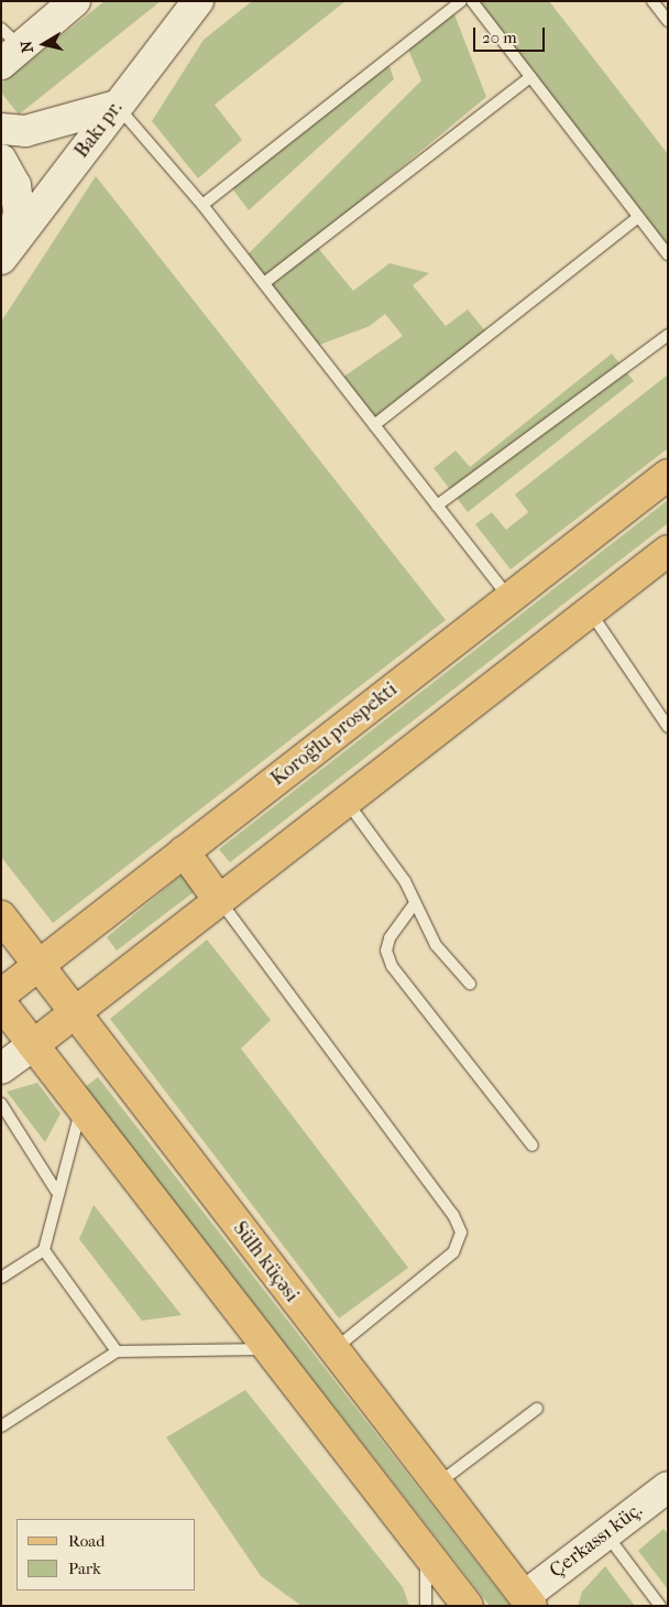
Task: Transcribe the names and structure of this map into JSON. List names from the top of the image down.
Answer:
{
  "streets": {
    "main road": ["Koroğlu prospekti", "Sülh küçəsi"],
    "street": ["Bakı pr.", "Çerkassı küç."]
  },
  "crossings": [
    ["Koroğlu prospekti", "Sülh küçəsi"],
    ["Sülh küçəsi", "Çerkassı küç."]
  ],
  "legend": ["Road", "Park"],
  "scale_bar": "20 m",
  "north": "left"
}
